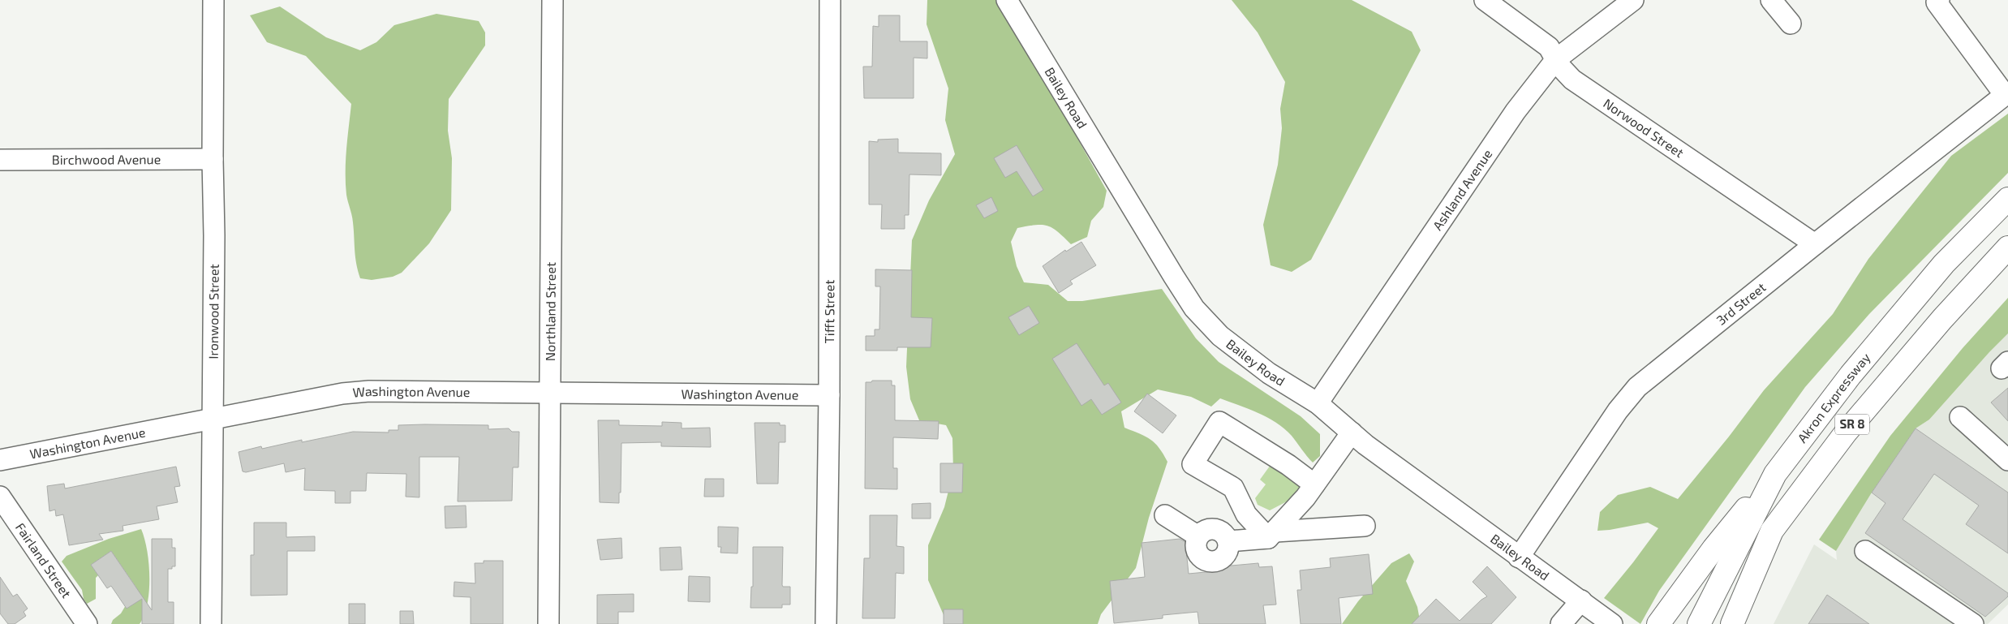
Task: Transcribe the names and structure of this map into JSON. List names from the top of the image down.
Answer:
{
  "streets": {
    "highway": ["Akron Expressway", "SR 8"],
    "street": [
      "Bailey Road",
      "Norwood Street",
      "Birchwood Avenue",
      "Ashland Avenue",
      "3rd Street",
      "Ironwood Street",
      "Northland Street",
      "Tifft Street",
      "Washington Avenue",
      "Fairland Street"
    ]
  },
  "crossings": [
    ["Bailey Road", "Ashland Avenue"],
    ["Bailey Road", "3rd Street"],
    ["Norwood Street", "Ashland Avenue"],
    ["Norwood Street", "3rd Street"],
    ["Birchwood Avenue", "Ironwood Street"],
    ["Ironwood Street", "Washington Avenue"],
    ["Northland Street", "Washington Avenue"],
    ["Tifft Street", "Washington Avenue"]
  ]
}
